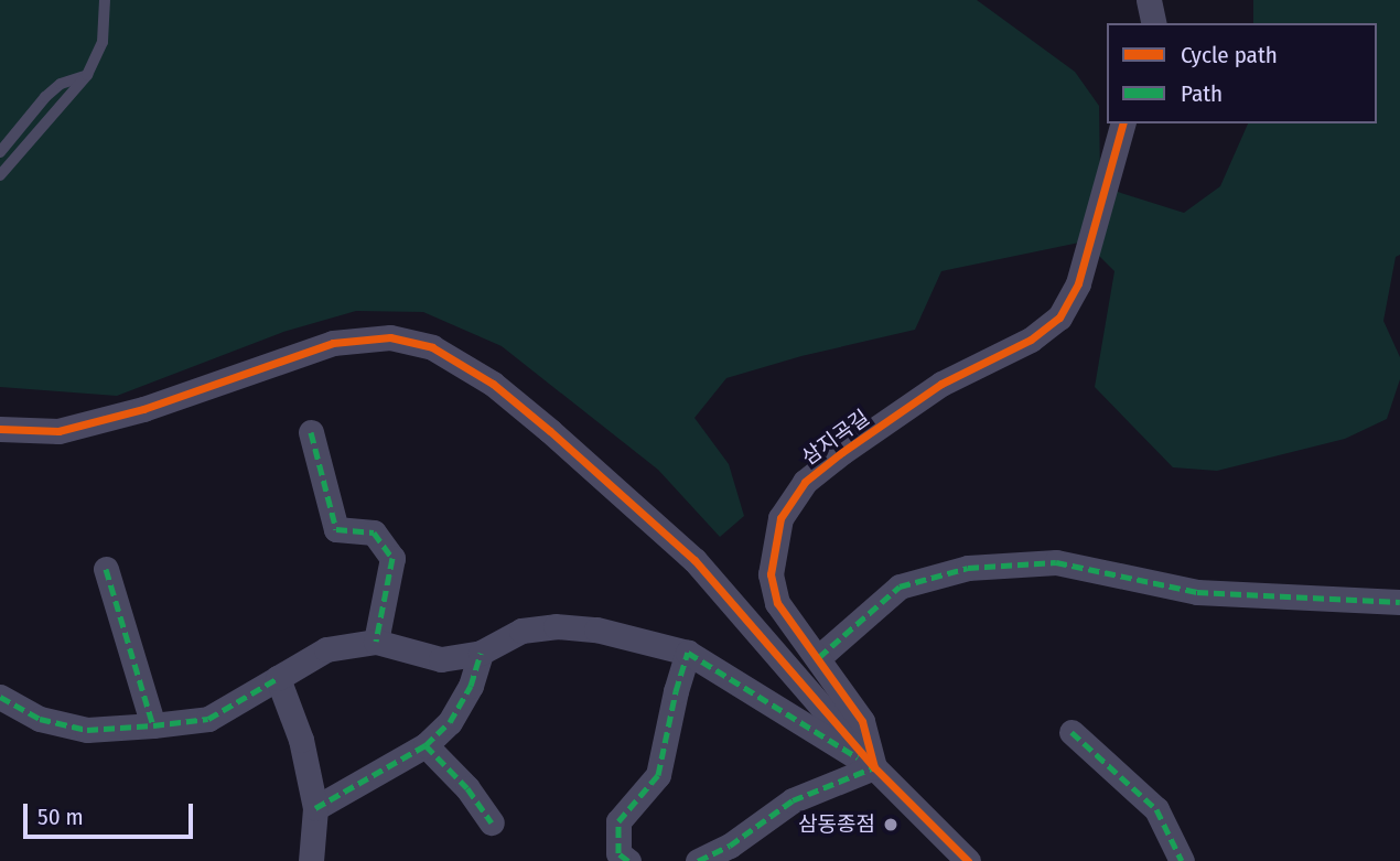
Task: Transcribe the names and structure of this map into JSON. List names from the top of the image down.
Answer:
{
  "streets": {
    "street": ["삼지곡길"]
  },
  "places": ["삼동종점"],
  "legend": ["Cycle path", "Path"],
  "scale_bar": "50 m"
}
